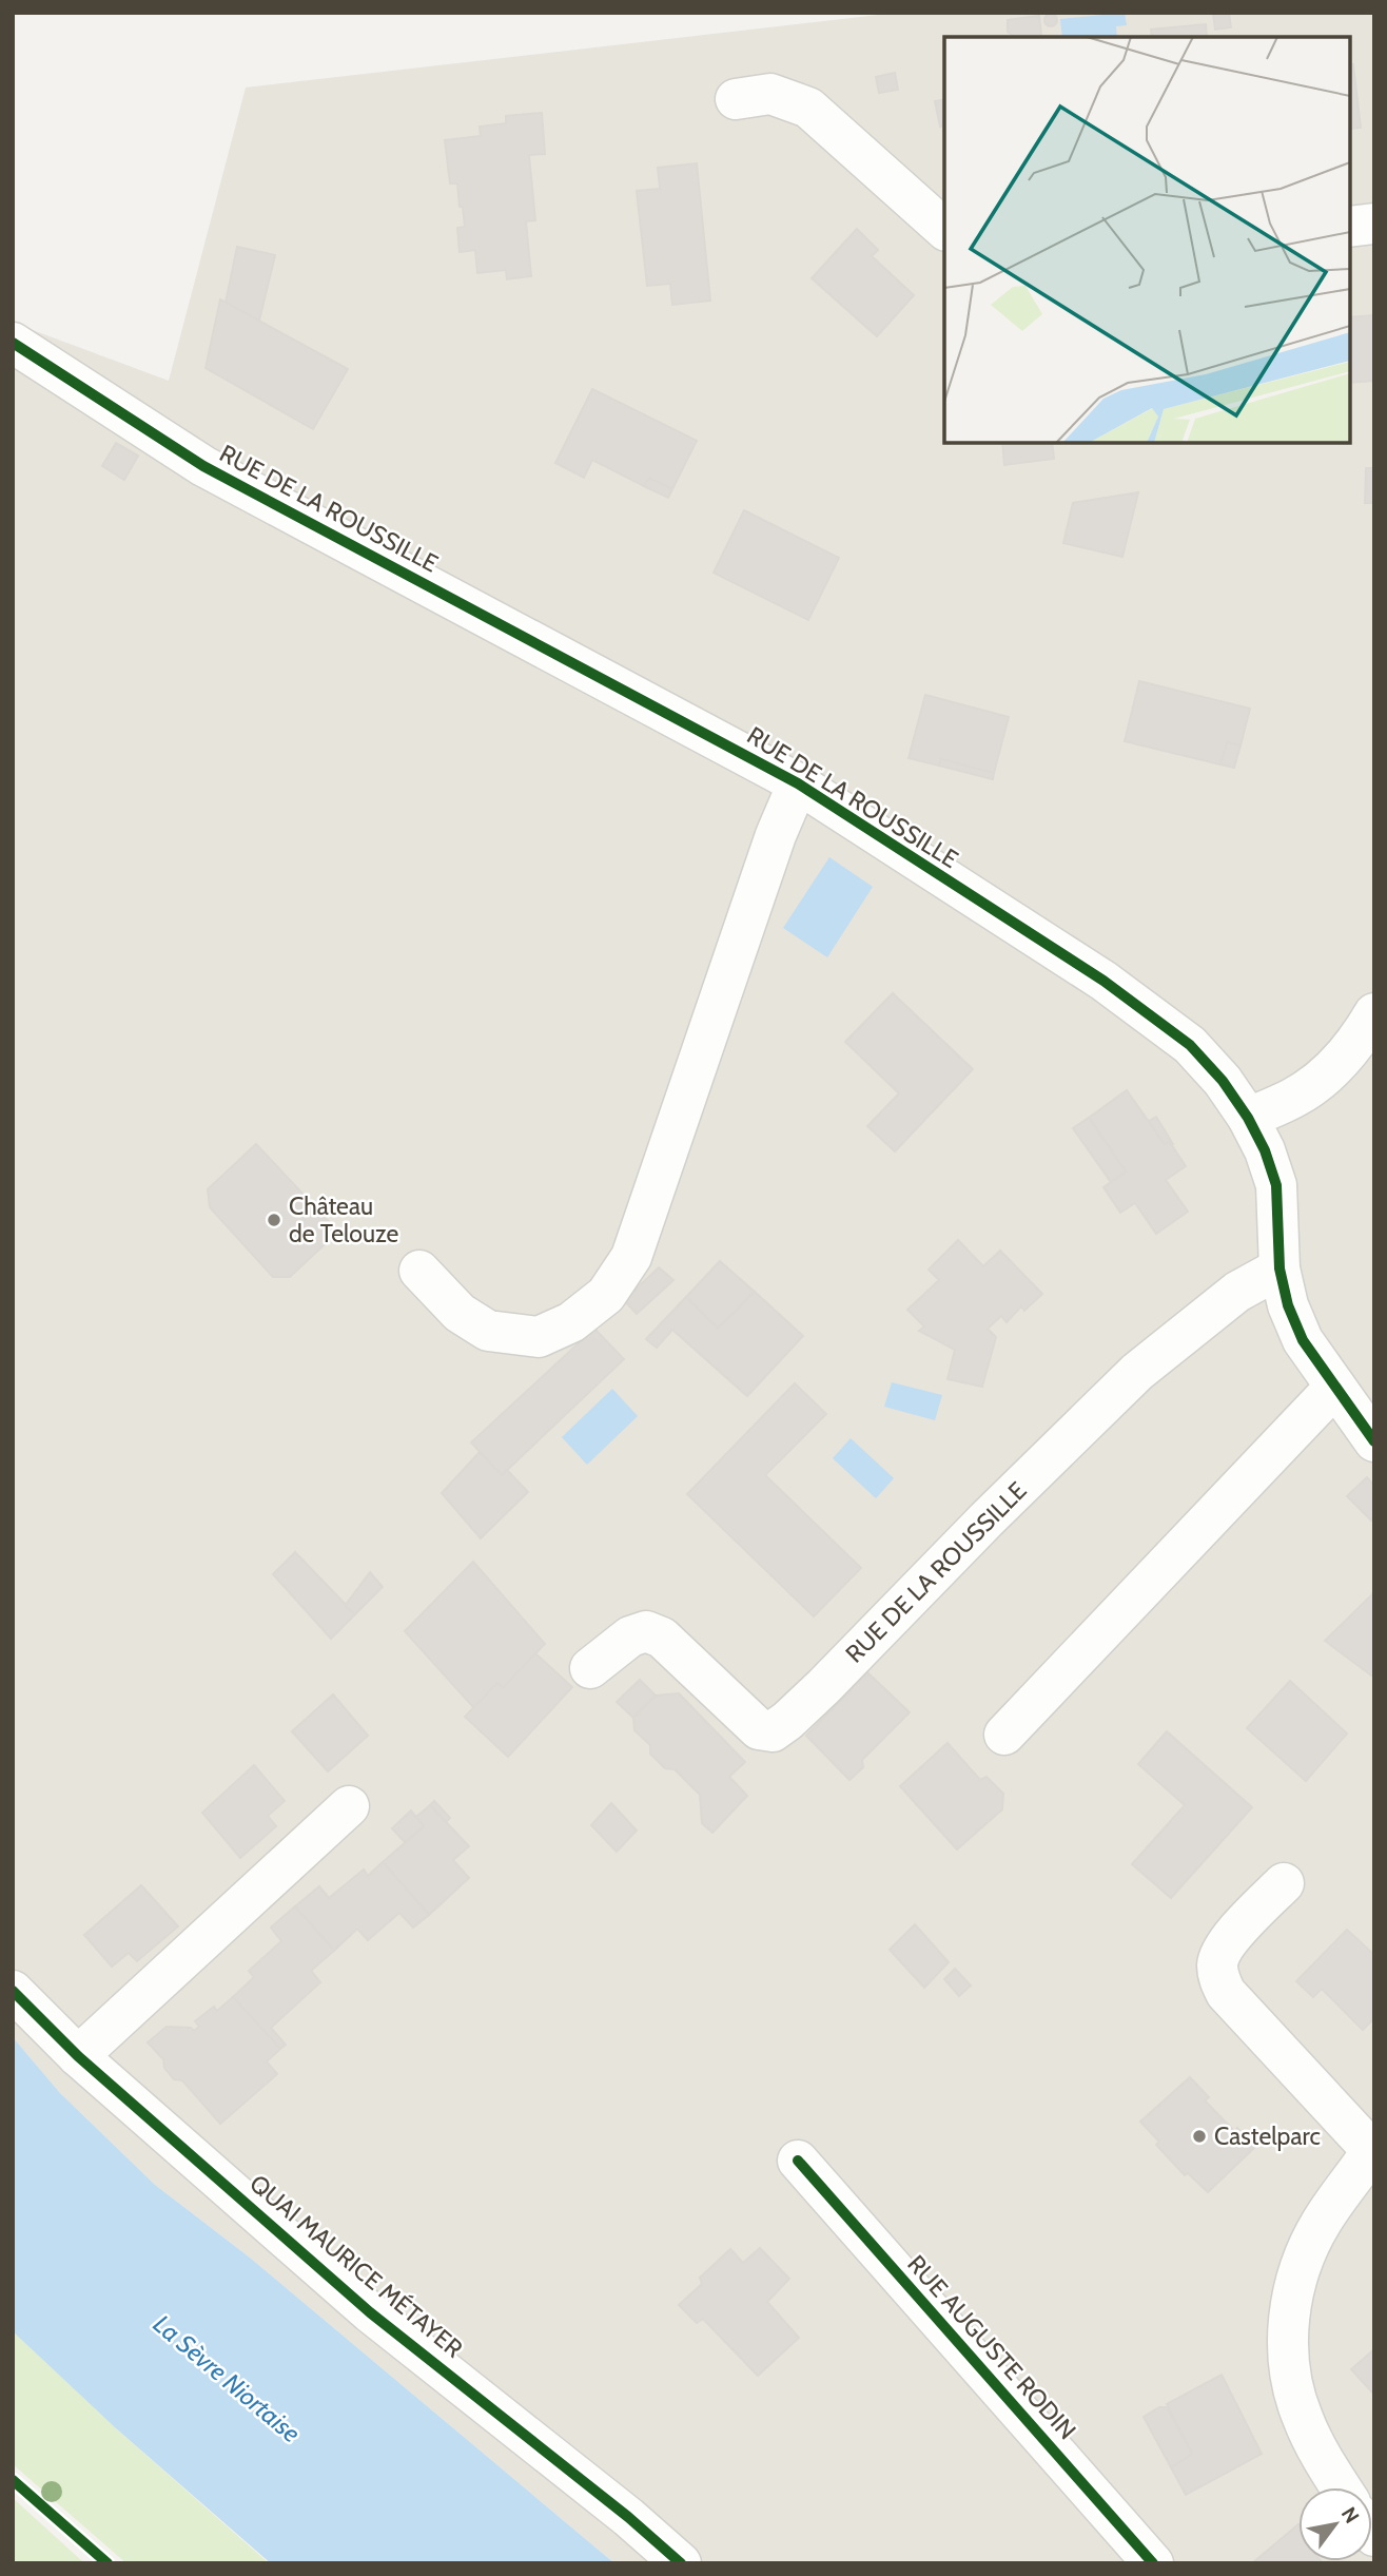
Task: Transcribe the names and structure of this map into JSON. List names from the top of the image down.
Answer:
{
  "streets": {
    "street": ["RUE DE LA ROUSSILLE", "QUAI MAURICE MÉTAYER", "RUE AUGUSTE RODIN"]
  },
  "water": ["La Sèvre Niortaise"],
  "places": ["Château de Telouze", "Castelparc"],
  "north": "top right"
}
